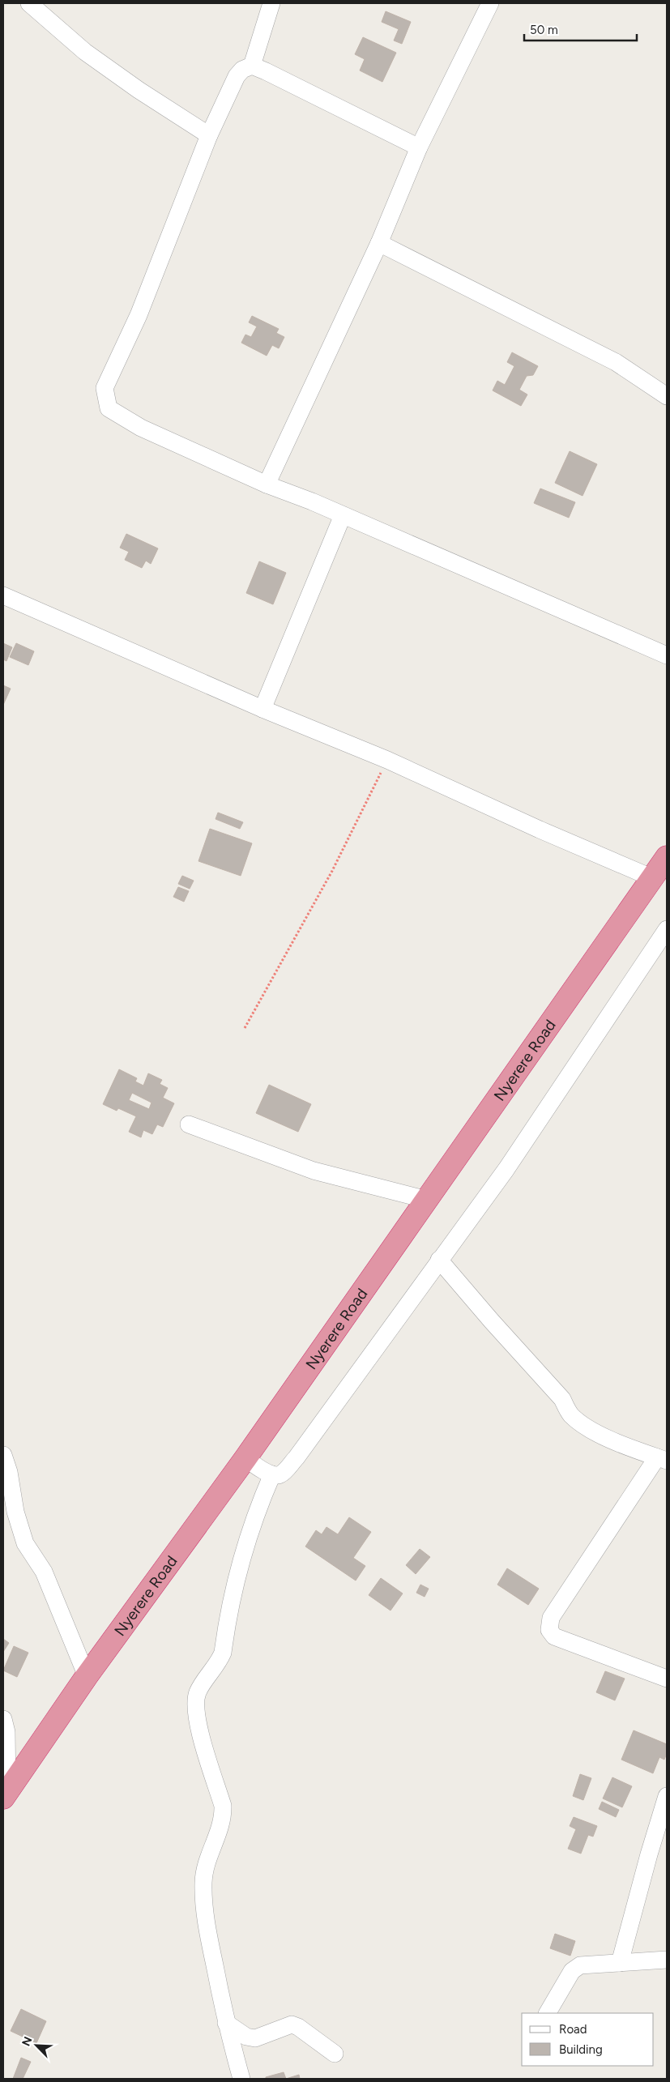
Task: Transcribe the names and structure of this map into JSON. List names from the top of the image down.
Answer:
{
  "streets": {
    "highway": ["Nyerere Road"]
  },
  "legend": ["Road", "Building"],
  "scale_bar": "50 m",
  "north": "top left"
}
